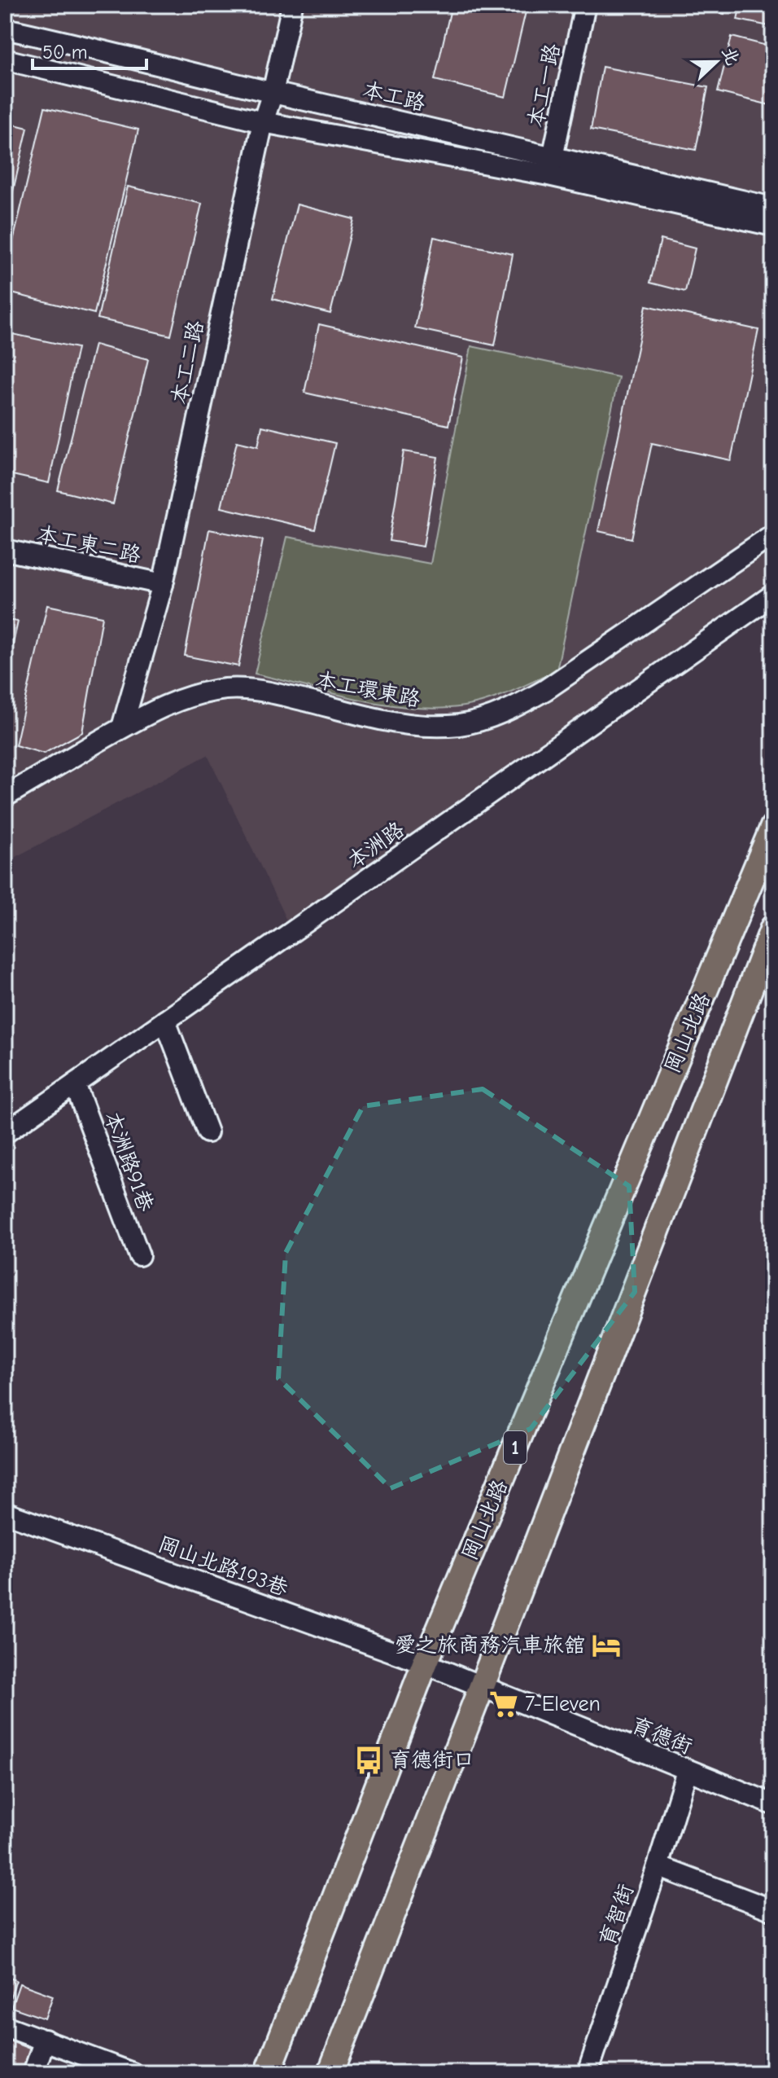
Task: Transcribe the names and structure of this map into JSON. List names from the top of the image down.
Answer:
{
  "streets": {
    "main road": ["岡山北路", "1"],
    "street": [
      "本工一路",
      "本工路",
      "本工二路",
      "本工東二路",
      "本工環東路",
      "本洲路",
      "本洲路91巷",
      "岡山北路193巷",
      "育德街",
      "育智街"
    ]
  },
  "crossings": [
    ["本工一路", "本工路"],
    ["本工路", "本工二路"],
    ["本工二路", "本工東二路"],
    ["本工二路", "本工環東路"],
    ["本洲路", "本洲路91巷"],
    ["岡山北路", "岡山北路193巷"],
    ["岡山北路", "育德街"],
    ["岡山北路193巷", "育德街"],
    ["育德街", "育智街"]
  ],
  "places": {
    "hotel": ["愛之旅商務汽車旅舘"],
    "supermarket": ["7-Eleven"],
    "bus stop": ["育德街口"]
  },
  "scale_bar": "50 m",
  "north": "right"
}
